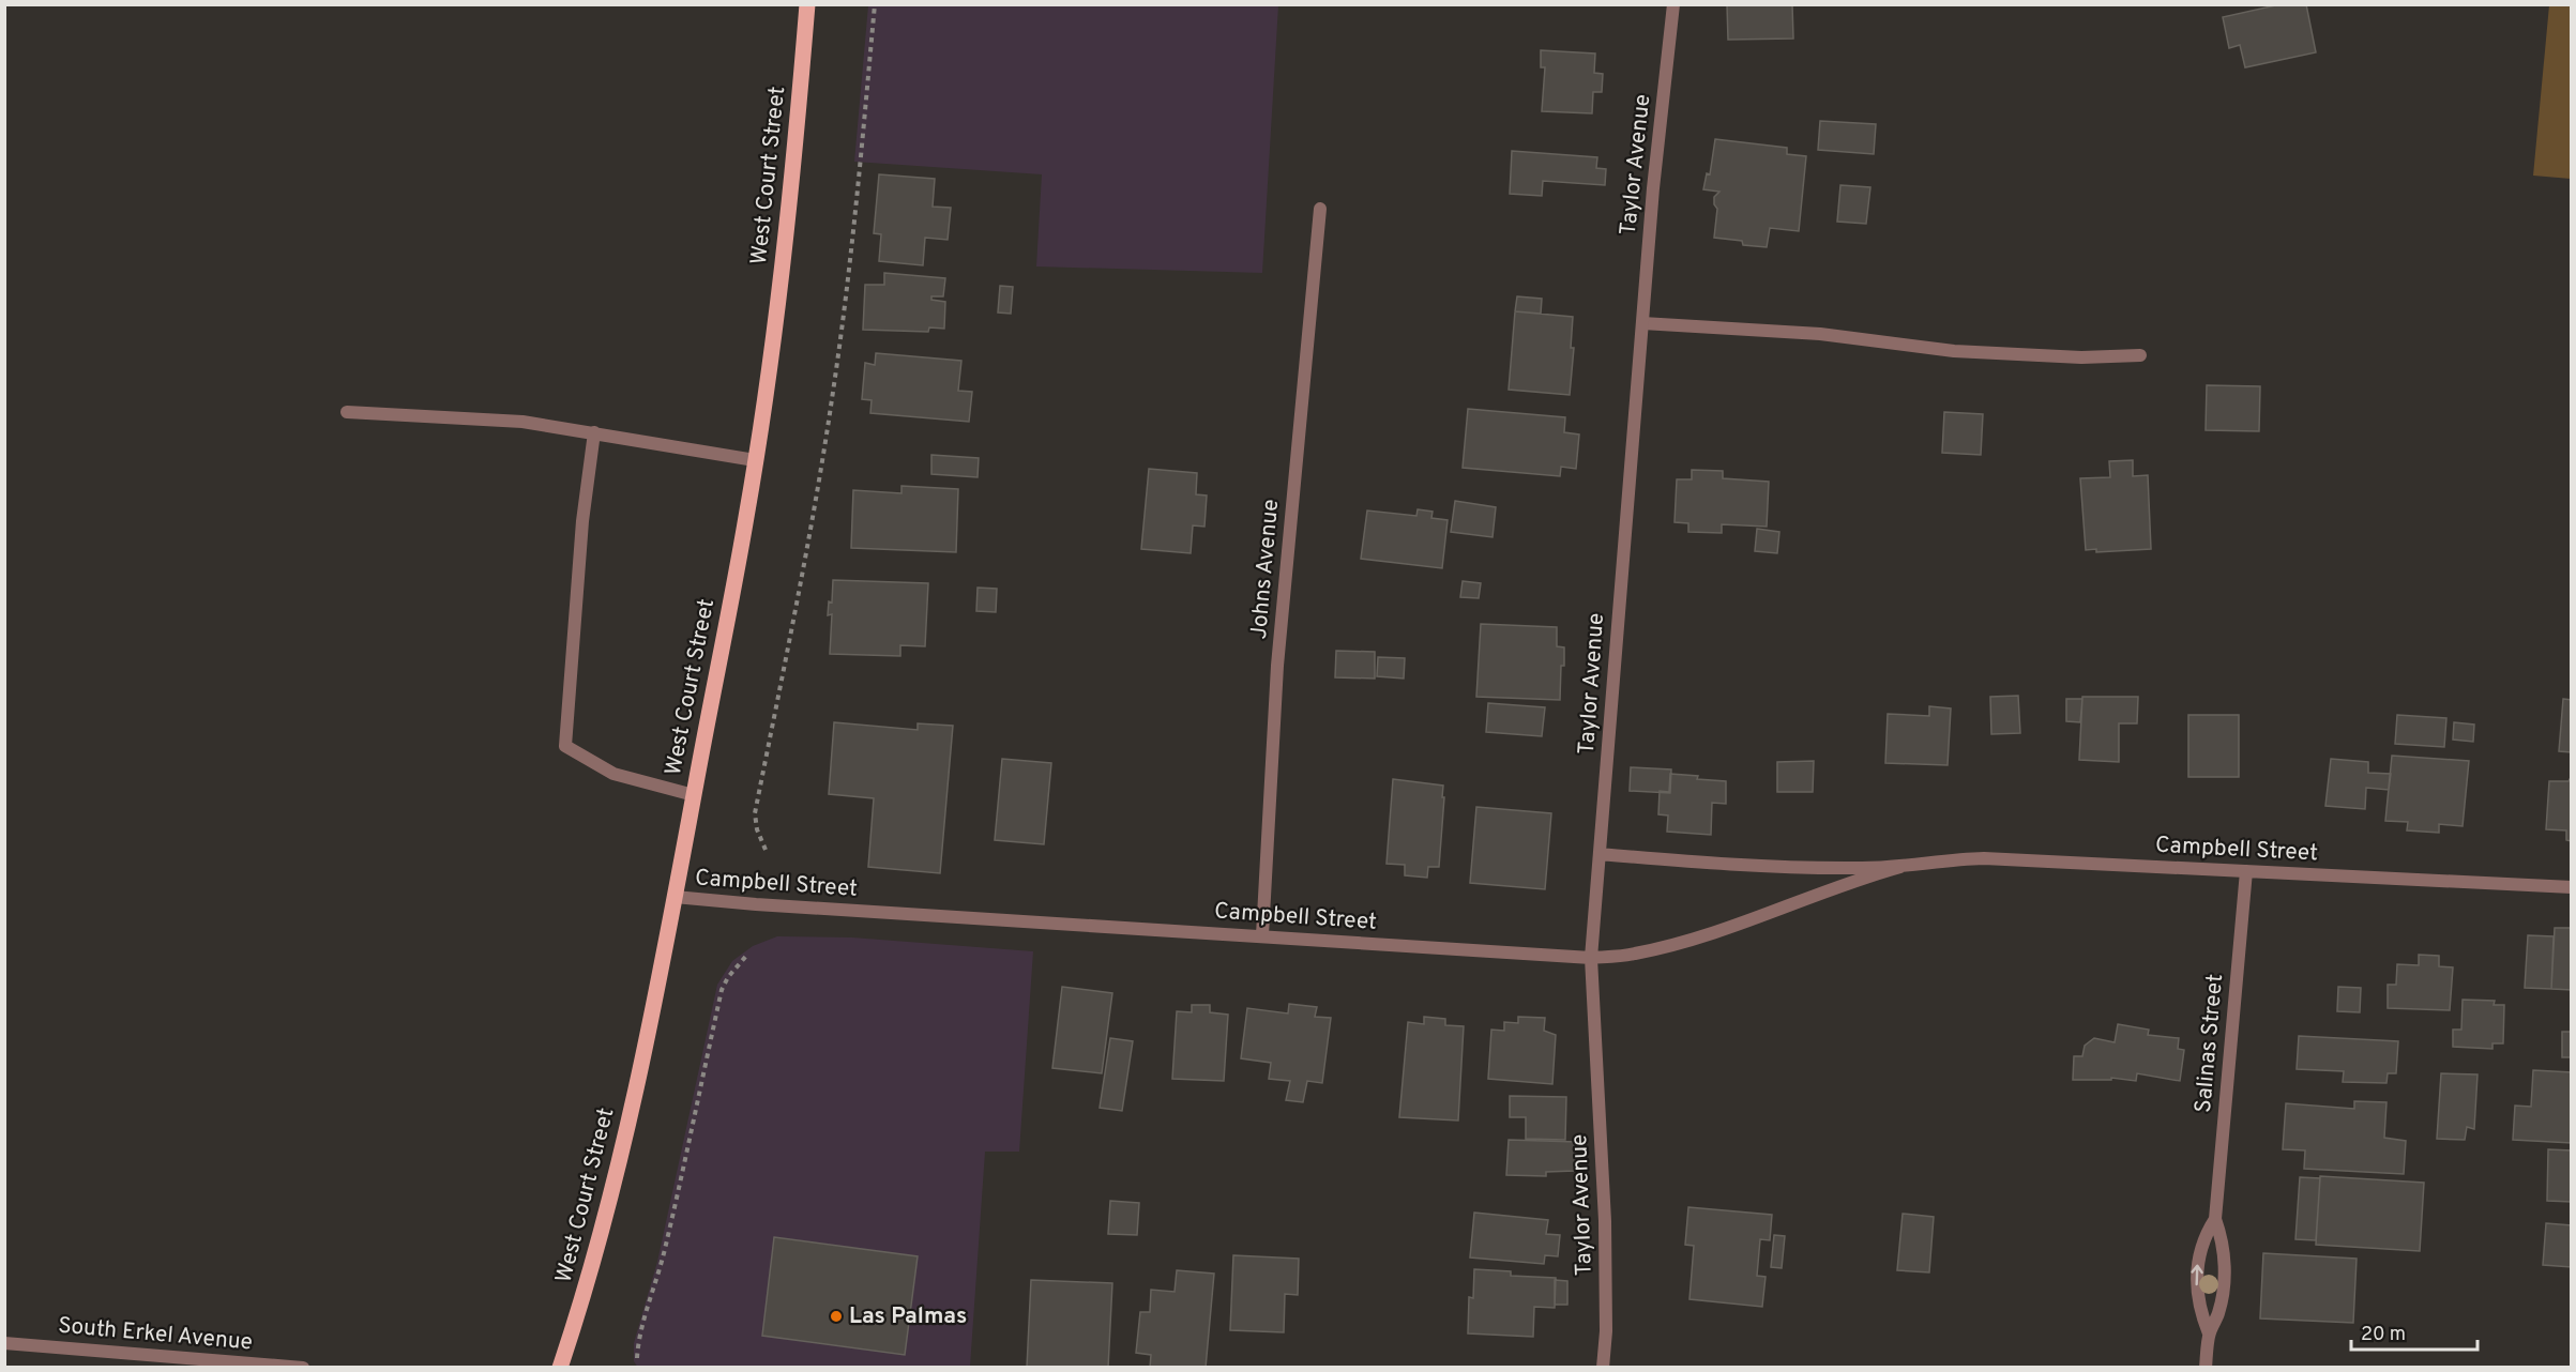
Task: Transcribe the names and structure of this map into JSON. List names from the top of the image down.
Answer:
{
  "streets": {
    "main road": ["West Court Street"],
    "street": [
      "Taylor Avenue",
      "Johns Avenue",
      "Campbell Street",
      "Salinas Street",
      "South Erkel Avenue"
    ]
  },
  "crossings": [
    ["Taylor Avenue", "Campbell Street"],
    ["West Court Street", "Campbell Street"],
    ["Johns Avenue", "Campbell Street"],
    ["Campbell Street", "Salinas Street"]
  ],
  "places": ["Las Palmas"],
  "scale_bar": "20 m"
}
